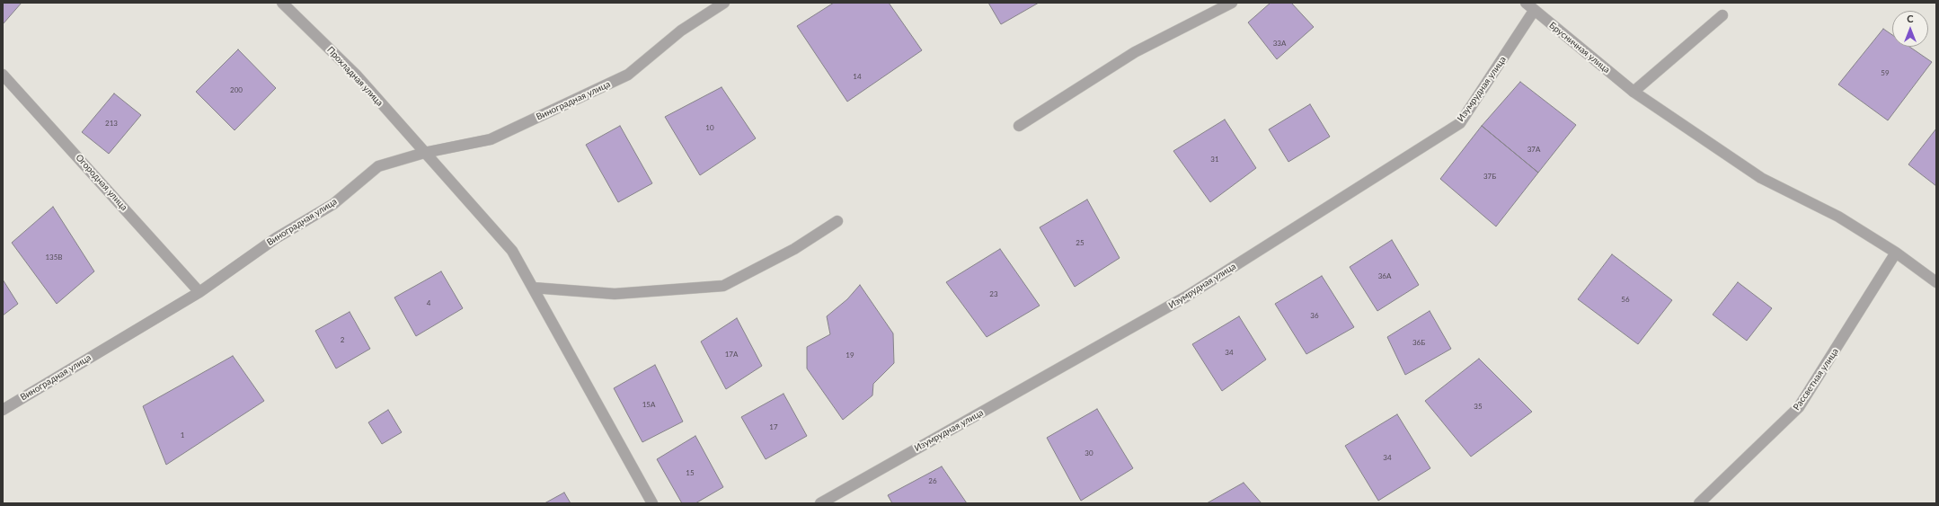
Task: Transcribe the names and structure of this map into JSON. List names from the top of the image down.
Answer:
{
  "streets": {
    "street": [
      "Брусничная улица",
      "Прохладная улица",
      "Изумрудная улица",
      "Виноградная улица",
      "Огородная улица",
      "Рассветная улица"
    ]
  },
  "crossings": [
    ["Брусничная улица", "Изумрудная улица"],
    ["Брусничная улица", "Рассветная улица"],
    ["Прохладная улица", "Виноградная улица"],
    ["Виноградная улица", "Огородная улица"]
  ],
  "house_numbers": [
    "33А",
    "59",
    "14",
    "200",
    "213",
    "10",
    "37А",
    "31",
    "37Б",
    "25",
    "135В",
    "36А",
    "23",
    "56",
    "4",
    "36",
    "2",
    "36Б",
    "34",
    "17А",
    "19",
    "15А",
    "35",
    "17",
    "1",
    "30",
    "34",
    "15",
    "26"
  ],
  "north": "top"
}
